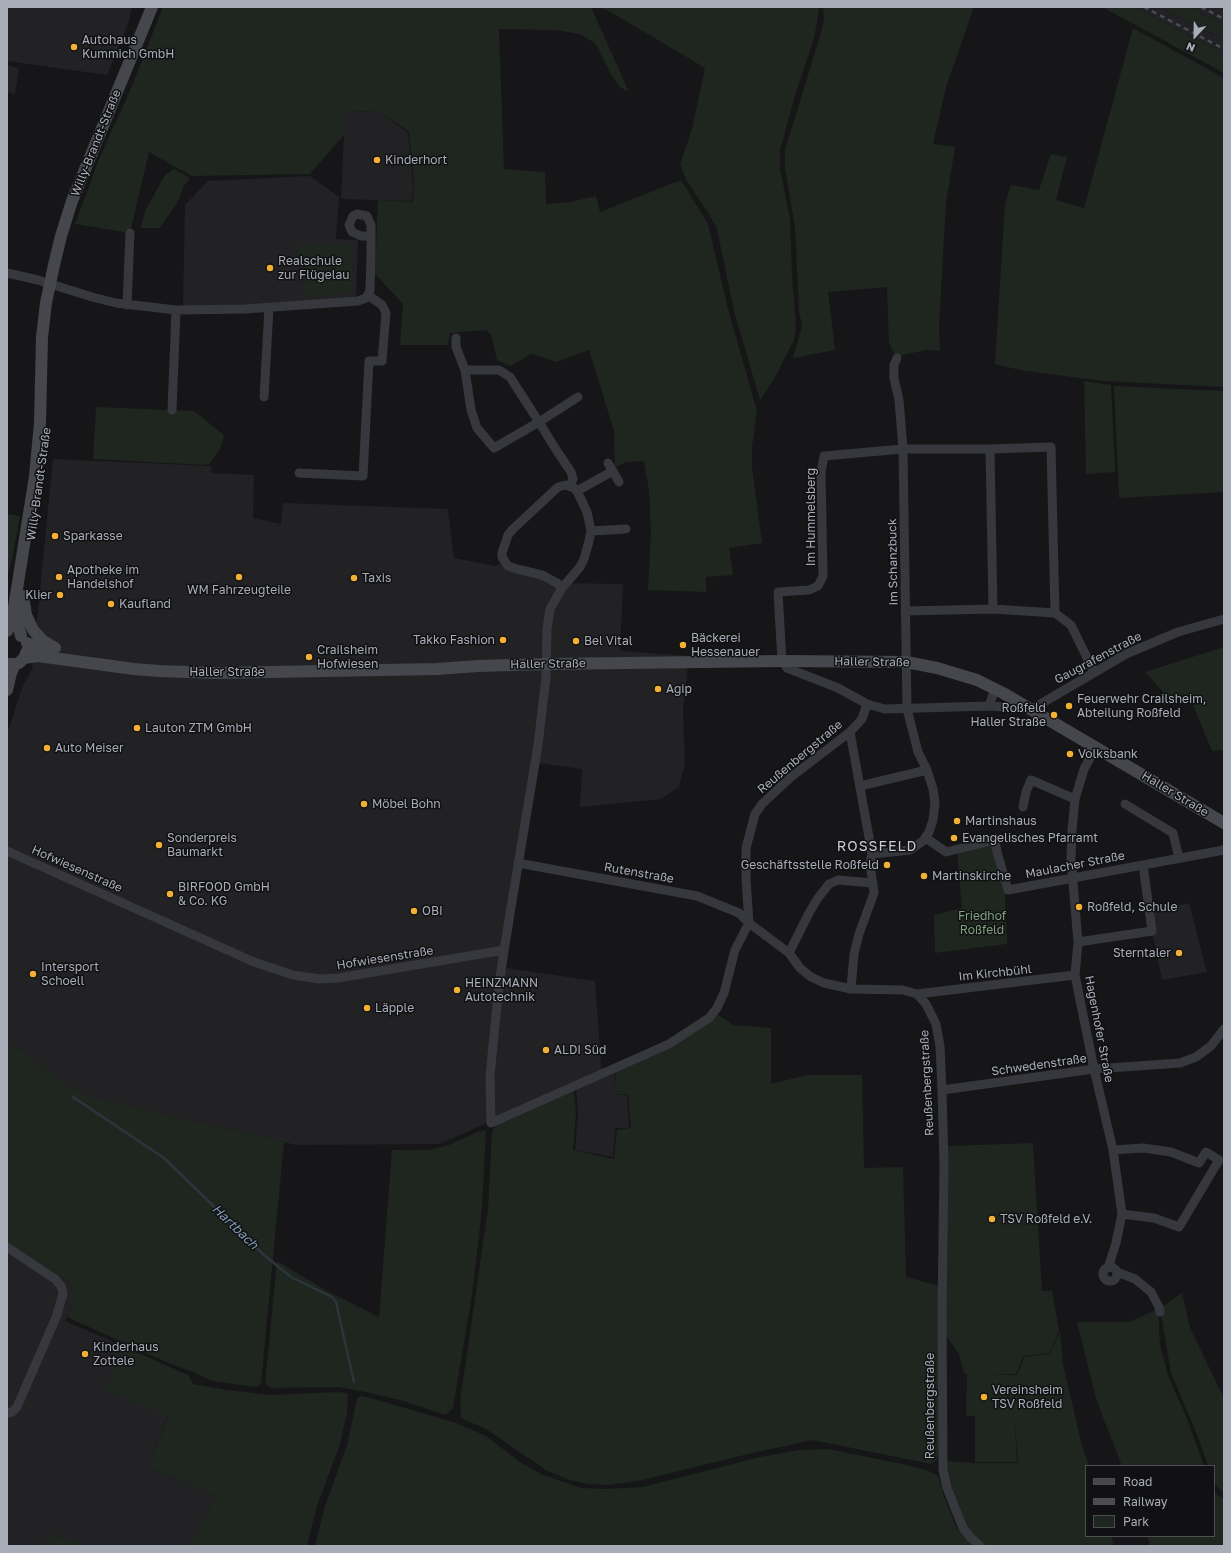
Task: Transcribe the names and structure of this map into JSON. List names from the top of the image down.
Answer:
{
  "streets": {
    "main road": ["Willy-Brandt-Straße", "Haller Straße"],
    "street": [
      "Im Hummelsberg",
      "Im Schanzbuck",
      "Gaugrafenstraße",
      "Reußenbergstraße",
      "Maulacher Straße",
      "Hofwiesenstraße",
      "Rutenstraße",
      "Im Kirchbühl",
      "Hagenhofer Straße",
      "Schwedenstraße"
    ]
  },
  "crossings": [
    ["Willy-Brandt-Straße", "Haller Straße"],
    ["Im Hummelsberg", "Im Schanzbuck"],
    ["Im Hummelsberg", "Haller Straße"],
    ["Gaugrafenstraße", "Haller Straße"],
    ["Haller Straße", "Hagenhofer Straße"],
    ["Reußenbergstraße", "Rutenstraße"],
    ["Reußenbergstraße", "Im Kirchbühl"],
    ["Reußenbergstraße", "Schwedenstraße"],
    ["Maulacher Straße", "Hagenhofer Straße"],
    ["Im Kirchbühl", "Hagenhofer Straße"],
    ["Hagenhofer Straße", "Schwedenstraße"]
  ],
  "districts": ["ROSSFELD"],
  "water": ["Hartbach"],
  "parks": ["Friedhof Roßfeld"],
  "places": [
    "Autohaus Kummich GmbH",
    "Kinderhort",
    "Realschule zur Flügelau",
    "Sparkasse",
    "Apotheke im Handelshof",
    "WM Fahrzeugteile",
    "Taxis",
    "Klier",
    "Kaufland",
    "Takko Fashion",
    "Bel Vital",
    "Bäckerei Hessenauer",
    "Crailsheim Hofwiesen",
    "Agip",
    "Feuerwehr Crailsheim, Abteilung Roßfeld",
    "Roßfeld Haller Straße",
    "Lauton ZTM GmbH",
    "Auto Meiser",
    "Volksbank",
    "Möbel Bohn",
    "Martinshaus",
    "Evangelisches Pfarramt",
    "Sonderpreis Baumarkt",
    "Geschäftsstelle Roßfeld",
    "Martinskirche",
    "BIRFOOD GmbH & Co. KG",
    "Roßfeld, Schule",
    "OBI",
    "Sterntaler",
    "Intersport Schoell",
    "HEINZMANN Autotechnik",
    "Läpple",
    "ALDI Süd",
    "TSV Roßfeld e.V.",
    "Kinderhaus Zottele",
    "Vereinsheim TSV Roßfeld"
  ],
  "legend": ["Road", "Railway", "Park"],
  "north": "bottom"
}
